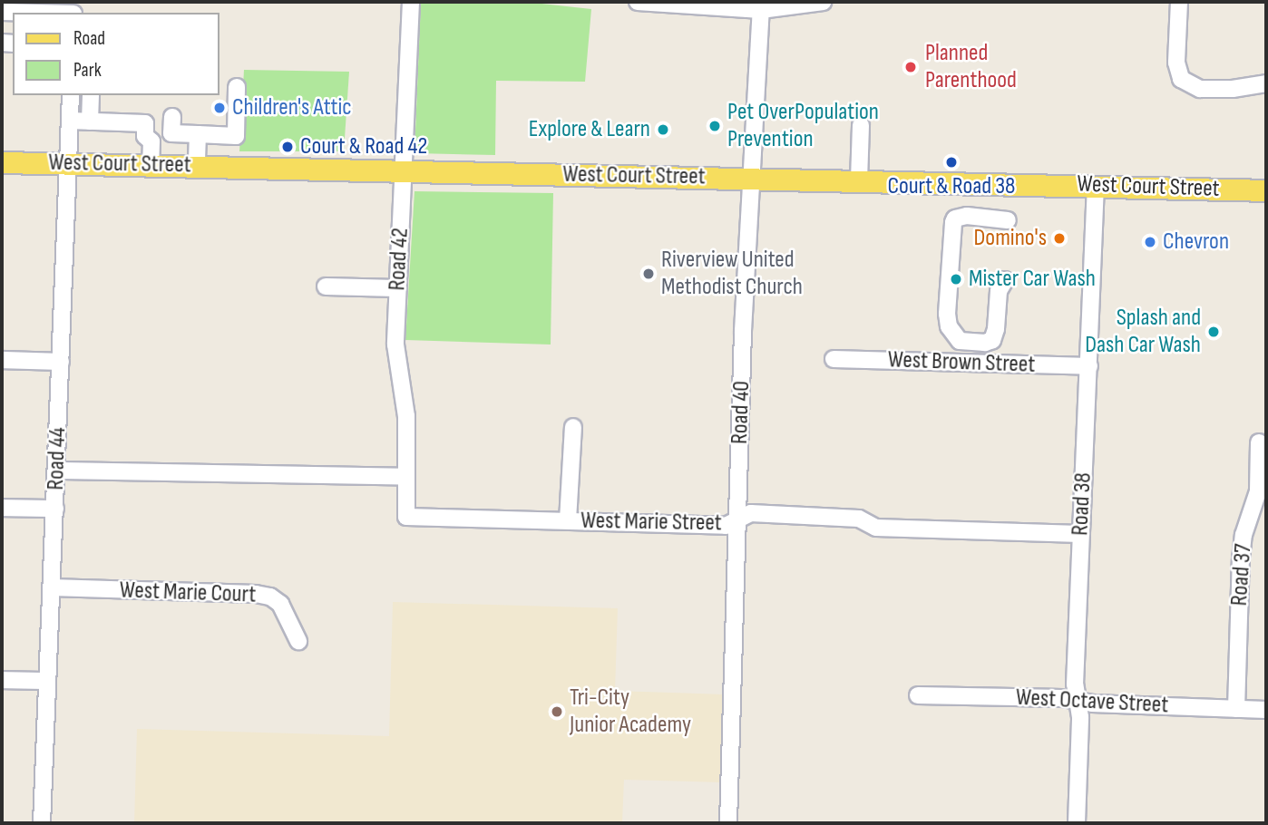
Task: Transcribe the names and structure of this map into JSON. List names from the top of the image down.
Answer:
{
  "streets": {
    "main road": ["West Court Street"],
    "street": [
      "Road 42",
      "West Brown Street",
      "Road 40",
      "Road 44",
      "Road 38",
      "West Marie Street",
      "Road 37",
      "West Marie Court",
      "West Octave Street"
    ]
  },
  "crossings": [
    ["West Court Street", "Road 42"],
    ["West Court Street", "Road 40"],
    ["West Court Street", "Road 44"],
    ["West Court Street", "Road 38"],
    ["Road 42", "West Marie Street"],
    ["West Brown Street", "Road 38"],
    ["Road 40", "West Marie Street"],
    ["Road 44", "West Marie Court"],
    ["Road 38", "West Marie Street"],
    ["Road 38", "West Octave Street"],
    ["Road 37", "West Octave Street"]
  ],
  "places": [
    "Planned Parenthood",
    "Children's Attic",
    "Pet OverPopulation Prevention",
    "Explore & Learn",
    "Court & Road 42",
    "Court & Road 38",
    "Domino's",
    "Chevron",
    "Riverview United Methodist Church",
    "Mister Car Wash",
    "Splash and Dash Car Wash",
    "Tri-City Junior Academy"
  ],
  "legend": ["Road", "Park"]
}
